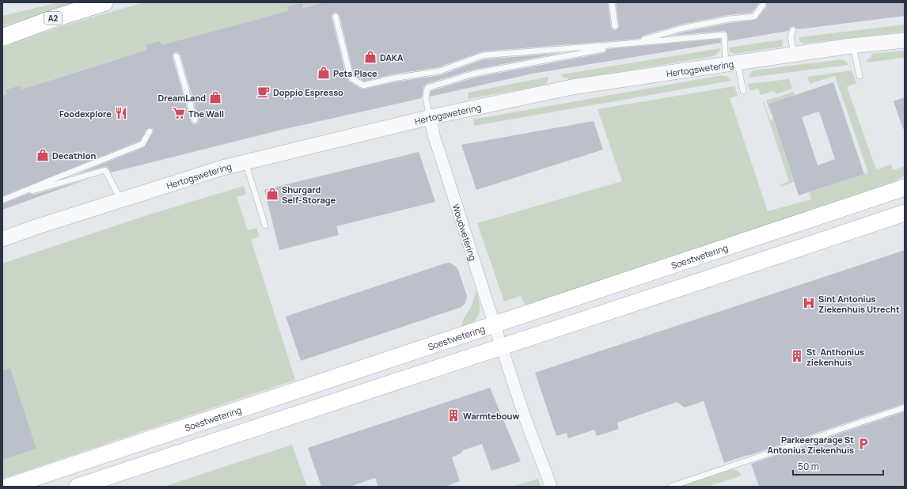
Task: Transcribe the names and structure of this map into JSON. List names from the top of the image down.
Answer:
{
  "streets": {
    "highway": ["A2"],
    "main road": ["Soestwetering"],
    "street": ["Hertogswetering", "Woudwetering"]
  },
  "crossings": [
    ["Hertogswetering", "Woudwetering"],
    ["Woudwetering", "Soestwetering"]
  ],
  "places": {
    "shop": [
      "DAKA",
      "Pets Place",
      "DreamLand",
      "Decathlon",
      "Shurgard Self-Storage"
    ],
    "cafe": ["Doppio Espresso"],
    "restaurant": ["Foodexplore"],
    "supermarket": ["The Wall"],
    "hospital": ["Sint Antonius Ziekenhuis Utrecht"],
    "building": ["St. Anthonius ziekenhuis", "Warmtebouw"],
    "parking": ["Parkeergarage St Antonius Ziekenhuis"]
  },
  "scale_bar": "50 m"
}
